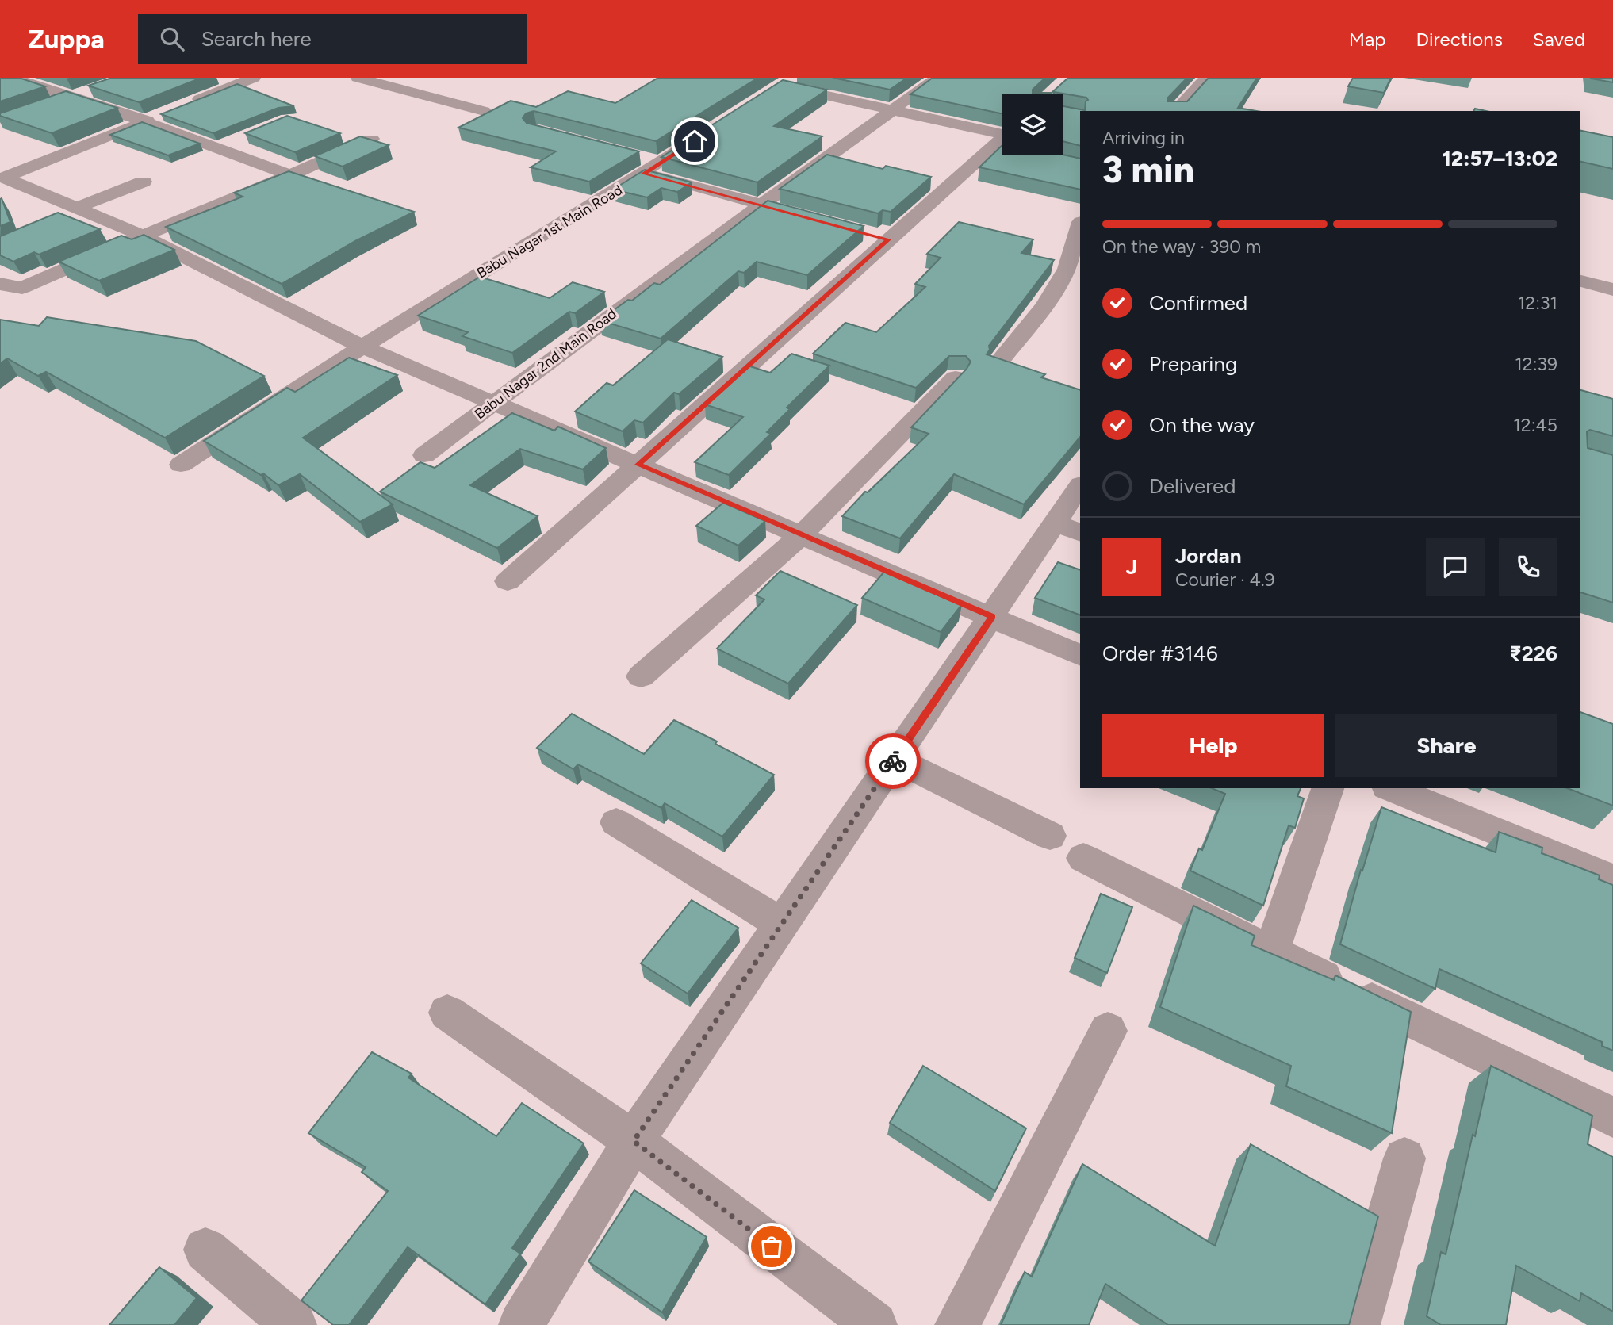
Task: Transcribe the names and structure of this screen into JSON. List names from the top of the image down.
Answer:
{
  "streets": {
    "street": ["Babu Nagar 1st Main Road", "Babu Nagar 2nd Main Road"]
  },
  "page": {
    "header": "Zuppa",
    "search": "Search here",
    "nav": ["Map", "Directions", "Saved"],
    "heading": ["3 min", "Arriving in", "12:57–13:02"],
    "panel": [
      "Jordan",
      "Courier · 4.9",
      "Order #3146",
      "₹226"
    ],
    "bar": "On the way · 390 m",
    "list": [
      ["Confirmed", "12:31"],
      ["Preparing", "12:39"],
      ["On the way", "12:45"],
      "Delivered"
    ],
    "round": "J",
    "buttons": ["Help", "Share"]
  }
}
